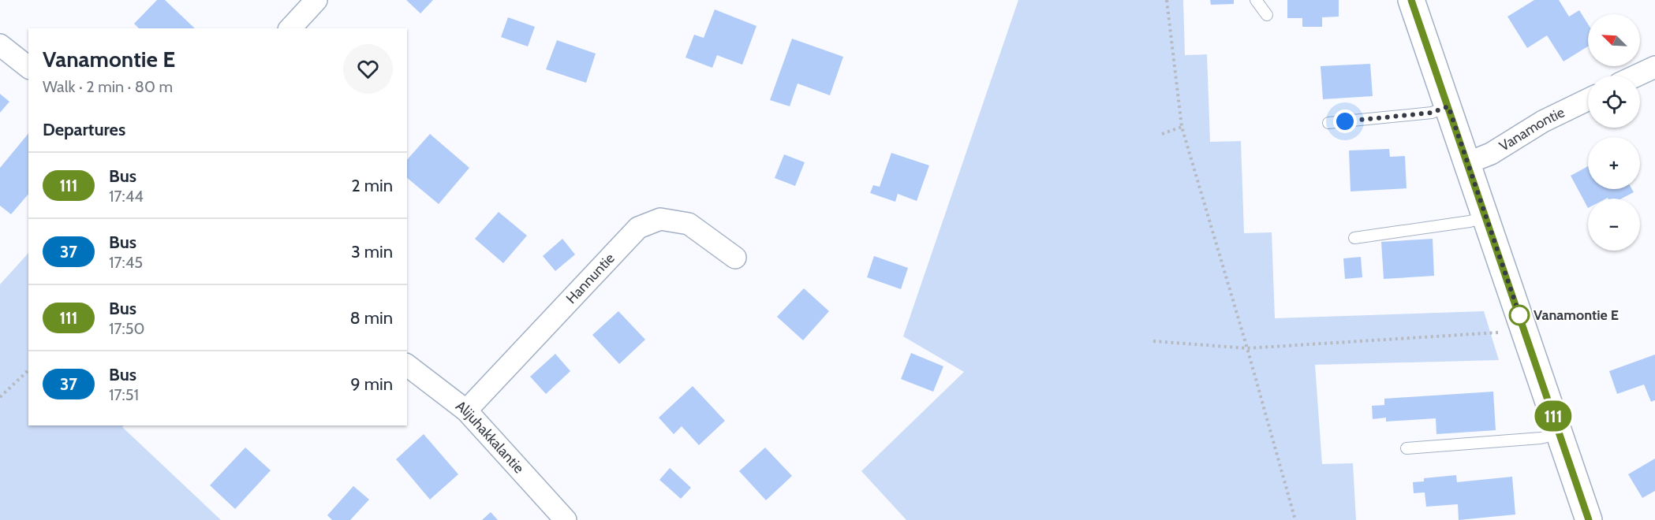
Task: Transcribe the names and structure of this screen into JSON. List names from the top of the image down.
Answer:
{
  "streets": {
    "street": ["Vanamontie", "Hannuntie", "Alijuhakkalantie"]
  },
  "crossings": [
    ["Hannuntie", "Alijuhakkalantie"]
  ],
  "places": ["Vanamontie E"],
  "lines": ["bus line 111"],
  "north": "top left",
  "page": {
    "on_map": "111",
    "map_buttons": ["+", "−"],
    "heading": [
      ["Vanamontie E", "Walk · 2 min · 80 m"],
      "Departures"
    ],
    "list": [
      {
        "mark": "111",
        "name": "Bus",
        "note": "17:44",
        "value": "2 min"
      },
      {
        "mark": "37",
        "name": "Bus",
        "note": "17:45",
        "value": "3 min"
      },
      {
        "mark": "111",
        "name": "Bus",
        "note": "17:50",
        "value": "8 min"
      },
      {
        "mark": "37",
        "name": "Bus",
        "note": "17:51",
        "value": "9 min"
      }
    ]
  }
}
